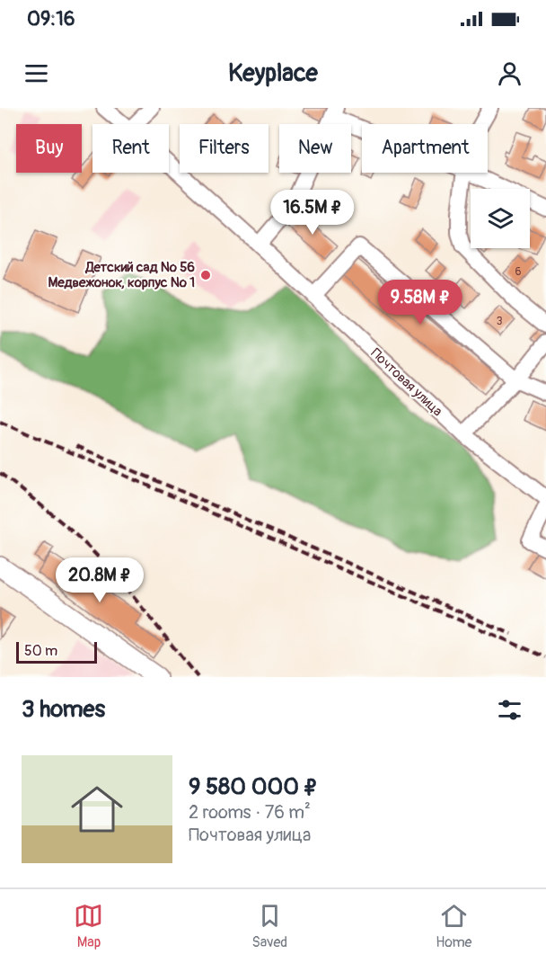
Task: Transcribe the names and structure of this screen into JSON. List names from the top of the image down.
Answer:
{
  "streets": {
    "street": ["Почтовая улица"]
  },
  "places": ["Детский сад № 56 Медвежонок, корпус № 1"],
  "house_numbers": ["6", "3"],
  "scale_bar": "50 m",
  "page": {
    "status": "09:16",
    "header": "Keyplace",
    "chip": [
      "Buy",
      "Rent",
      "Filters",
      "New",
      "Apartment"
    ],
    "price": ["16.5M ₽", "9.58M ₽", "20.8M ₽"],
    "scale": "50 m",
    "heading": "3 homes",
    "list": [
      {
        "name": "9 580 000 ₽",
        "note": "2 rooms · 76 m² · Почтовая улица"
      }
    ],
    "tabs": ["Map", "Saved", "Home"]
  }
}
